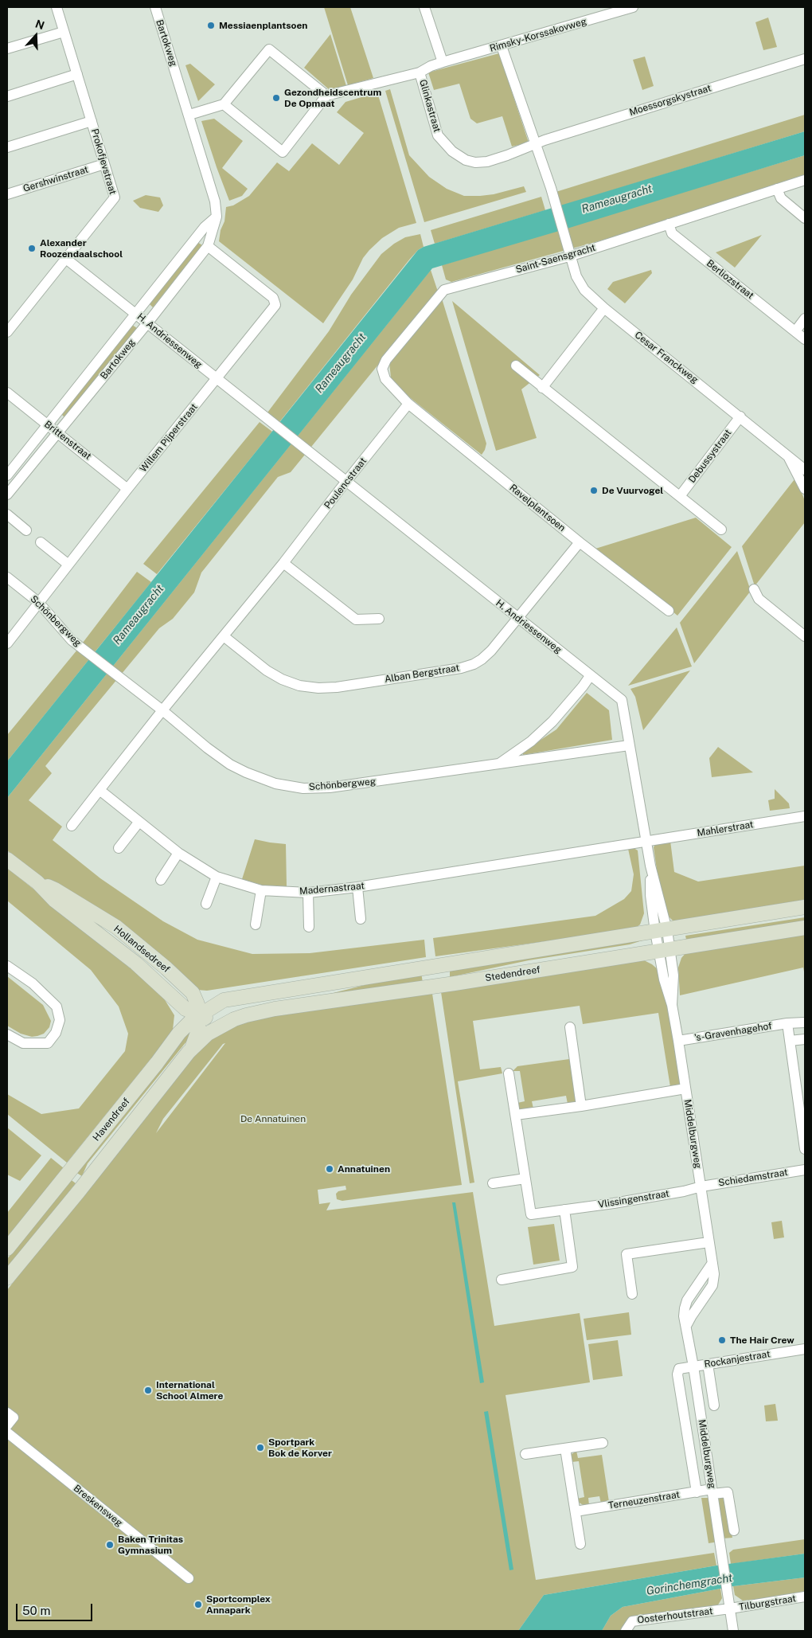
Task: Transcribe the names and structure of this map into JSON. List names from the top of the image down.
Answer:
{
  "streets": {
    "main road": ["Hollandsedreef", "Stedendreef", "Havendreef"],
    "street": [
      "Rimsky-Korssakovweg",
      "Bartokweg",
      "Moessorgskystraat",
      "Glinkastraat",
      "Prokofjevstraat",
      "Gershwinstraat",
      "Saint-Saensgracht",
      "Berliozstraat",
      "H. Andriessenweg",
      "Cesar Franckweg",
      "Willem Pijperstraat",
      "Brittenstraat",
      "Debussystraat",
      "Poulencstraat",
      "Ravelplantsoen",
      "Schönbergweg",
      "Alban Bergstraat",
      "Mahlerstraat",
      "Madernastraat",
      "'s-Gravenhagehof",
      "Middelburgweg",
      "Schiedamstraat",
      "Vlissingenstraat",
      "Rockanjestraat",
      "Terneuzenstraat",
      "Breskensweg",
      "Tilburgstraat",
      "Oosterhoutstraat"
    ]
  },
  "crossings": [
    ["Rimsky-Korssakovweg", "Glinkastraat"],
    ["Bartokweg", "H. Andriessenweg"],
    ["Bartokweg", "Willem Pijperstraat"],
    ["Bartokweg", "Brittenstraat"],
    ["Moessorgskystraat", "Glinkastraat"],
    ["Moessorgskystraat", "Cesar Franckweg"],
    ["Glinkastraat", "Cesar Franckweg"],
    ["Prokofjevstraat", "Gershwinstraat"],
    ["Prokofjevstraat", "H. Andriessenweg"],
    ["Saint-Saensgracht", "Berliozstraat"],
    ["Saint-Saensgracht", "Cesar Franckweg"],
    ["Saint-Saensgracht", "Poulencstraat"],
    ["Saint-Saensgracht", "Ravelplantsoen"],
    ["H. Andriessenweg", "Willem Pijperstraat"],
    ["H. Andriessenweg", "Poulencstraat"],
    ["H. Andriessenweg", "Schönbergweg"],
    ["H. Andriessenweg", "Alban Bergstraat"],
    ["H. Andriessenweg", "Mahlerstraat"],
    ["H. Andriessenweg", "Madernastraat"],
    ["H. Andriessenweg", "Stedendreef"],
    ["H. Andriessenweg", "Middelburgweg"],
    ["Cesar Franckweg", "Debussystraat"],
    ["Willem Pijperstraat", "Brittenstraat"],
    ["Willem Pijperstraat", "Schönbergweg"],
    ["Poulencstraat", "Ravelplantsoen"],
    ["Poulencstraat", "Schönbergweg"],
    ["Poulencstraat", "Alban Bergstraat"],
    ["Ravelplantsoen", "Alban Bergstraat"],
    ["Mahlerstraat", "Madernastraat"],
    ["Hollandsedreef", "Stedendreef"],
    ["Hollandsedreef", "Havendreef"],
    ["Stedendreef", "Havendreef"],
    ["Stedendreef", "Middelburgweg"],
    ["'s-Gravenhagehof", "Middelburgweg"],
    ["Middelburgweg", "Schiedamstraat"],
    ["Middelburgweg", "Vlissingenstraat"],
    ["Middelburgweg", "Rockanjestraat"],
    ["Middelburgweg", "Terneuzenstraat"],
    ["Middelburgweg", "Tilburgstraat"],
    ["Middelburgweg", "Oosterhoutstraat"],
    ["Schiedamstraat", "Vlissingenstraat"],
    ["Tilburgstraat", "Oosterhoutstraat"]
  ],
  "water": ["Rameaugracht", "Gorinchemgracht"],
  "parks": ["De Annatuinen"],
  "places": [
    "Messiaenplantsoen",
    "Gezondheidscentrum De Opmaat",
    "Alexander Roozendaalschool",
    "De Vuurvogel",
    "Annatuinen",
    "The Hair Crew",
    "International School Almere",
    "Sportpark Bok de Korver",
    "Baken Trinitas Gymnasium",
    "Sportcomplex Annapark"
  ],
  "scale_bar": "50 m",
  "north": "top"
}
